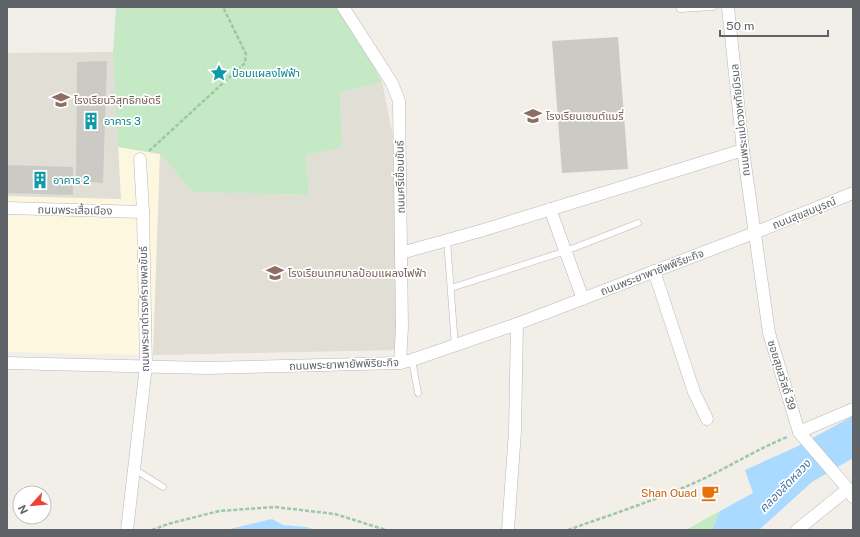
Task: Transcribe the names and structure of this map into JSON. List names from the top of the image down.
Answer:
{
  "streets": {
    "street": [
      "ถนนพระแม่ดวงหทัยนิรมล",
      "ถนนศรีเขื่อนขันธ์",
      "ถนนพระเสื้อเมือง",
      "ถนนสุขสมบูรณ์",
      "ถนนพระยาพายัพพิริยะกิจ",
      "ถนนพระยาดำรงค์ราชพลขันธ์",
      "ซอยสุขสวัสดิ์ 39"
    ]
  },
  "crossings": [
    ["ถนนพระแม่ดวงหทัยนิรมล", "ถนนสุขสมบูรณ์"],
    ["ถนนพระแม่ดวงหทัยนิรมล", "ถนนพระยาพายัพพิริยะกิจ"],
    ["ถนนพระแม่ดวงหทัยนิรมล", "ซอยสุขสวัสดิ์ 39"],
    ["ถนนศรีเขื่อนขันธ์", "ถนนพระยาพายัพพิริยะกิจ"],
    ["ถนนพระเสื้อเมือง", "ถนนพระยาดำรงค์ราชพลขันธ์"],
    ["ถนนสุขสมบูรณ์", "ถนนพระยาพายัพพิริยะกิจ"],
    ["ถนนสุขสมบูรณ์", "ซอยสุขสวัสดิ์ 39"],
    ["ถนนพระยาพายัพพิริยะกิจ", "ถนนพระยาดำรงค์ราชพลขันธ์"],
    ["ถนนพระยาพายัพพิริยะกิจ", "ซอยสุขสวัสดิ์ 39"]
  ],
  "water": ["คลองลัดหลวง"],
  "places": {
    "place": ["ป้อมแผลงไฟฟ้า"],
    "school or university": ["โรงเรียนวิสุทธิกษัตรี", "โรงเรียนเซนต์แมรี่", "โรงเรียนเทศบาลป้อมแผลงไฟฟ้า"],
    "building": ["อาคาร 3", "อาคาร 2"],
    "cafe": ["Shan Ouad"]
  },
  "scale_bar": "50 m",
  "north": "bottom left"
}
